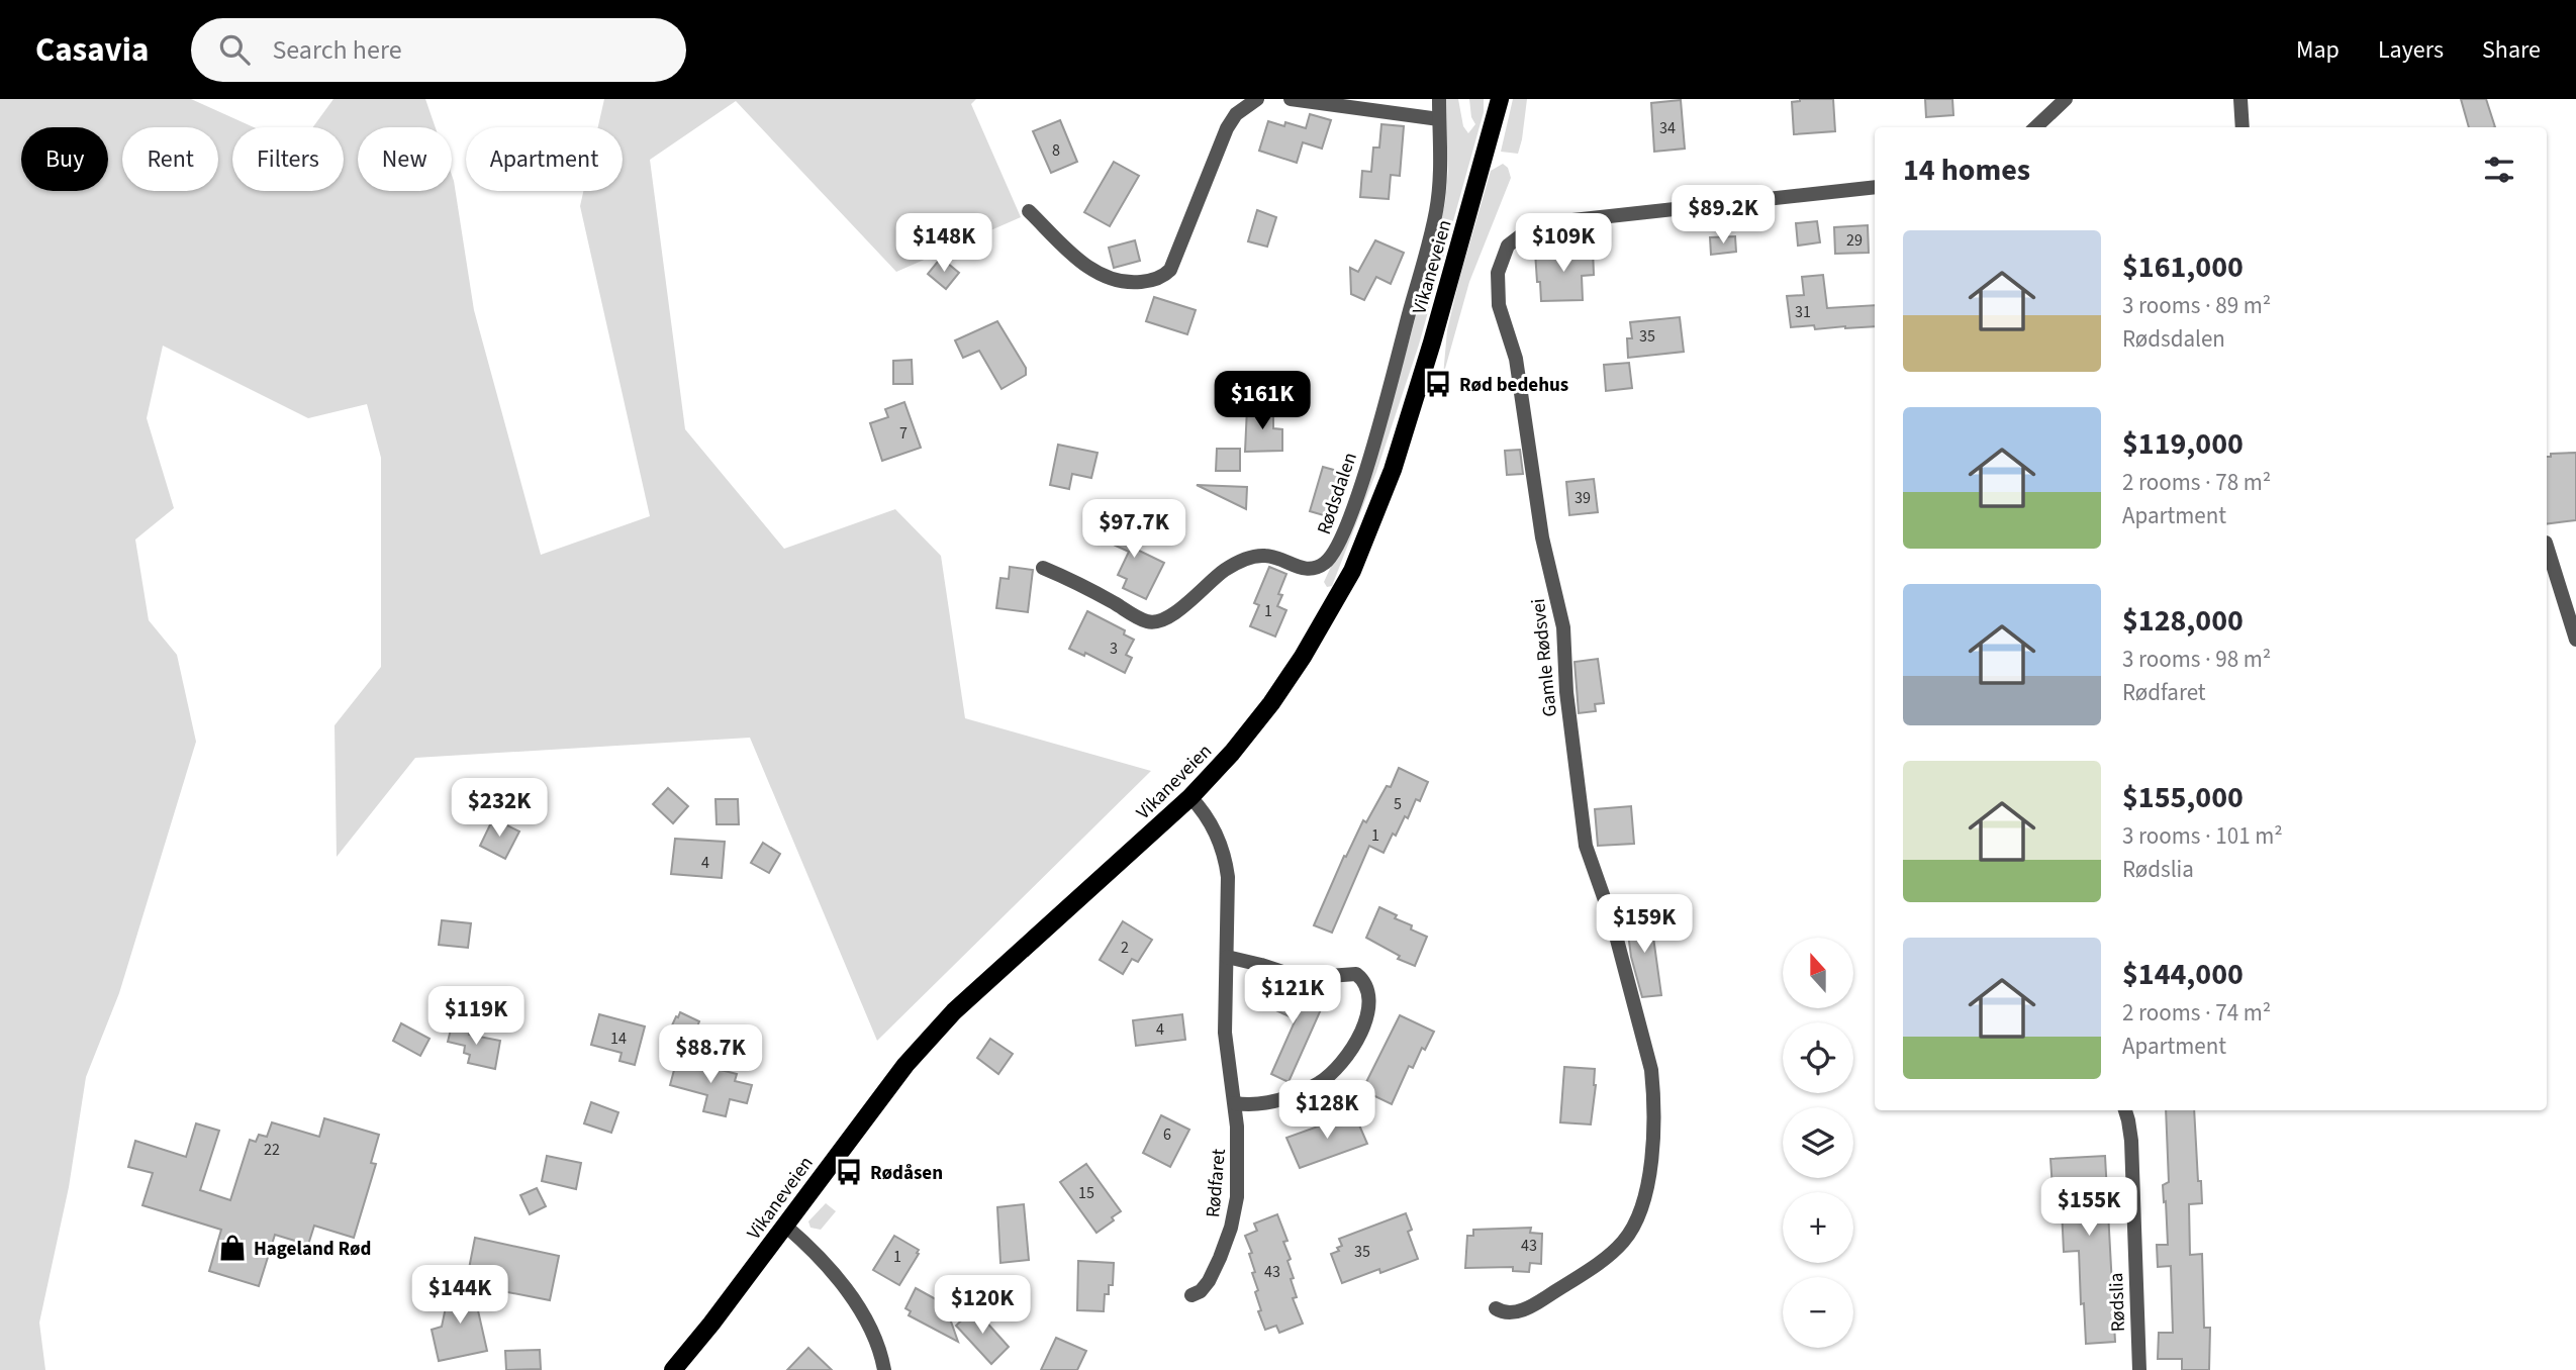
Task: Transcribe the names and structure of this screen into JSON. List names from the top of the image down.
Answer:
{
  "streets": {
    "main road": ["Vikaneveien"],
    "street": [
      "Rødsdalen",
      "Gamle Rødsvei",
      "Rødfaret",
      "Rødslia"
    ]
  },
  "crossings": [
    ["Vikaneveien", "Rødfaret"]
  ],
  "places": {
    "bus stop": ["Rød bedehus", "Rødåsen"],
    "shop": ["Hageland Rød"]
  },
  "house_numbers": [
    "34",
    "8",
    "29",
    "31",
    "35",
    "7",
    "39",
    "1",
    "3",
    "5",
    "1",
    "4",
    "2",
    "4",
    "14",
    "6",
    "22",
    "15",
    "43",
    "35",
    "1",
    "43"
  ],
  "north": "top",
  "page": {
    "header": "Casavia",
    "search": "Search here",
    "nav": ["Map", "Layers", "Share"],
    "chip": [
      "Buy",
      "Rent",
      "Filters",
      "New",
      "Apartment"
    ],
    "heading": "14 homes",
    "price": [
      "$89.2K",
      "$148K",
      "$109K",
      "$161K",
      "$97.7K",
      "$232K",
      "$159K",
      "$121K",
      "$119K",
      "$88.7K",
      "$128K",
      "$155K",
      "$144K",
      "$120K"
    ],
    "list": [
      {
        "name": "$161,000",
        "note": "3 rooms · 89 m² · Rødsdalen"
      },
      {
        "name": "$119,000",
        "note": "2 rooms · 78 m² · Apartment"
      },
      {
        "name": "$128,000",
        "note": "3 rooms · 98 m² · Rødfaret"
      },
      {
        "name": "$155,000",
        "note": "3 rooms · 101 m² · Rødslia"
      },
      {
        "name": "$144,000",
        "note": "2 rooms · 74 m² · Apartment"
      }
    ],
    "map_buttons": ["+", "−"]
  }
}
